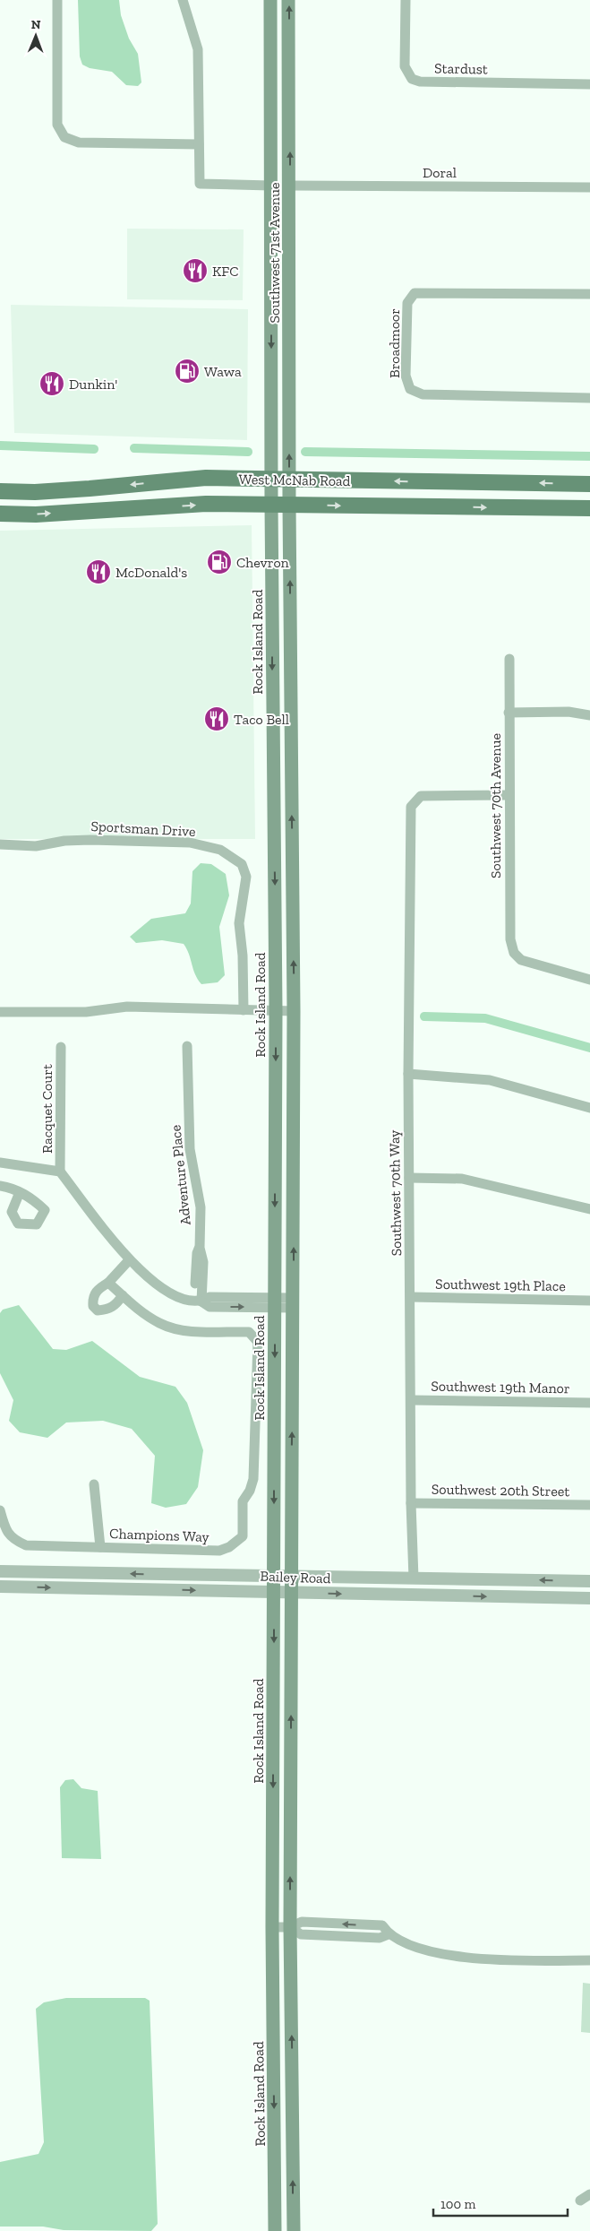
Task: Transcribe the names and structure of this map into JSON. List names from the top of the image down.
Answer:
{
  "streets": {
    "main road": ["Southwest 71st Avenue", "West McNab Road", "Rock Island Road"],
    "street": [
      "Stardust",
      "Doral",
      "Broadmoor",
      "Southwest 70th Avenue",
      "Sportsman Drive",
      "Racquet Court",
      "Adventure Place",
      "Southwest 70th Way",
      "Southwest 19th Place",
      "Southwest 19th Manor",
      "Southwest 20th Street",
      "Champions Way",
      "Bailey Road"
    ]
  },
  "crossings": [
    ["Doral", "Southwest 71st Avenue"],
    ["Southwest 71st Avenue", "West McNab Road"],
    ["Southwest 71st Avenue", "Rock Island Road"],
    ["West McNab Road", "Rock Island Road"],
    ["Rock Island Road", "Bailey Road"],
    ["Southwest 70th Avenue", "Southwest 70th Way"],
    ["Southwest 70th Way", "Southwest 19th Place"],
    ["Southwest 70th Way", "Southwest 19th Manor"],
    ["Southwest 70th Way", "Southwest 20th Street"],
    ["Southwest 70th Way", "Bailey Road"]
  ],
  "places": {
    "restaurant": [
      "KFC",
      "Dunkin'",
      "McDonald's",
      "Taco Bell"
    ],
    "fuel station": ["Wawa", "Chevron"]
  },
  "scale_bar": "100 m",
  "north": "top"
}
